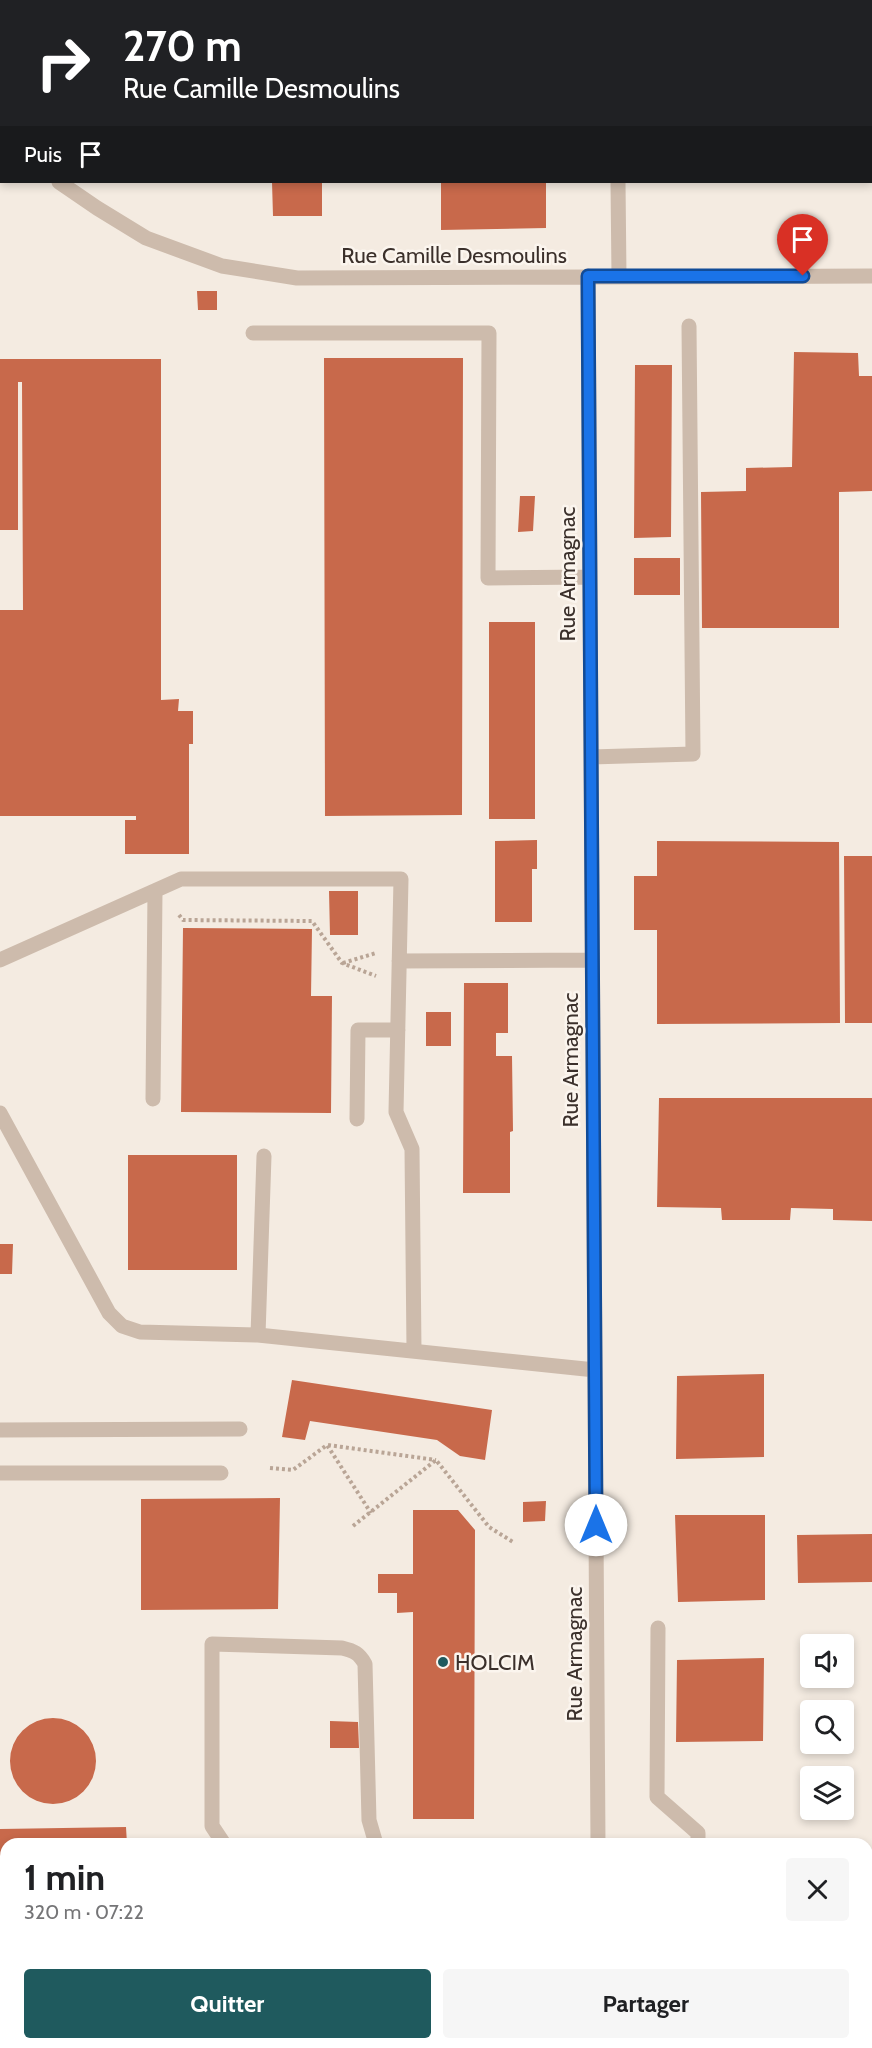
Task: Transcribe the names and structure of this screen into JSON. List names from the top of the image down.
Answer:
{
  "streets": {
    "street": ["Rue Camille Desmoulins", "Rue Armagnac"]
  },
  "crossings": [
    ["Rue Camille Desmoulins", "Rue Armagnac"]
  ],
  "places": ["HOLCIM"],
  "page": {
    "turn": ["270 m", "Rue Camille Desmoulins"],
    "then": "Puis",
    "heading": ["1 min", "320 m · 07:22"],
    "buttons": ["Quitter", "Partager"]
  }
}
